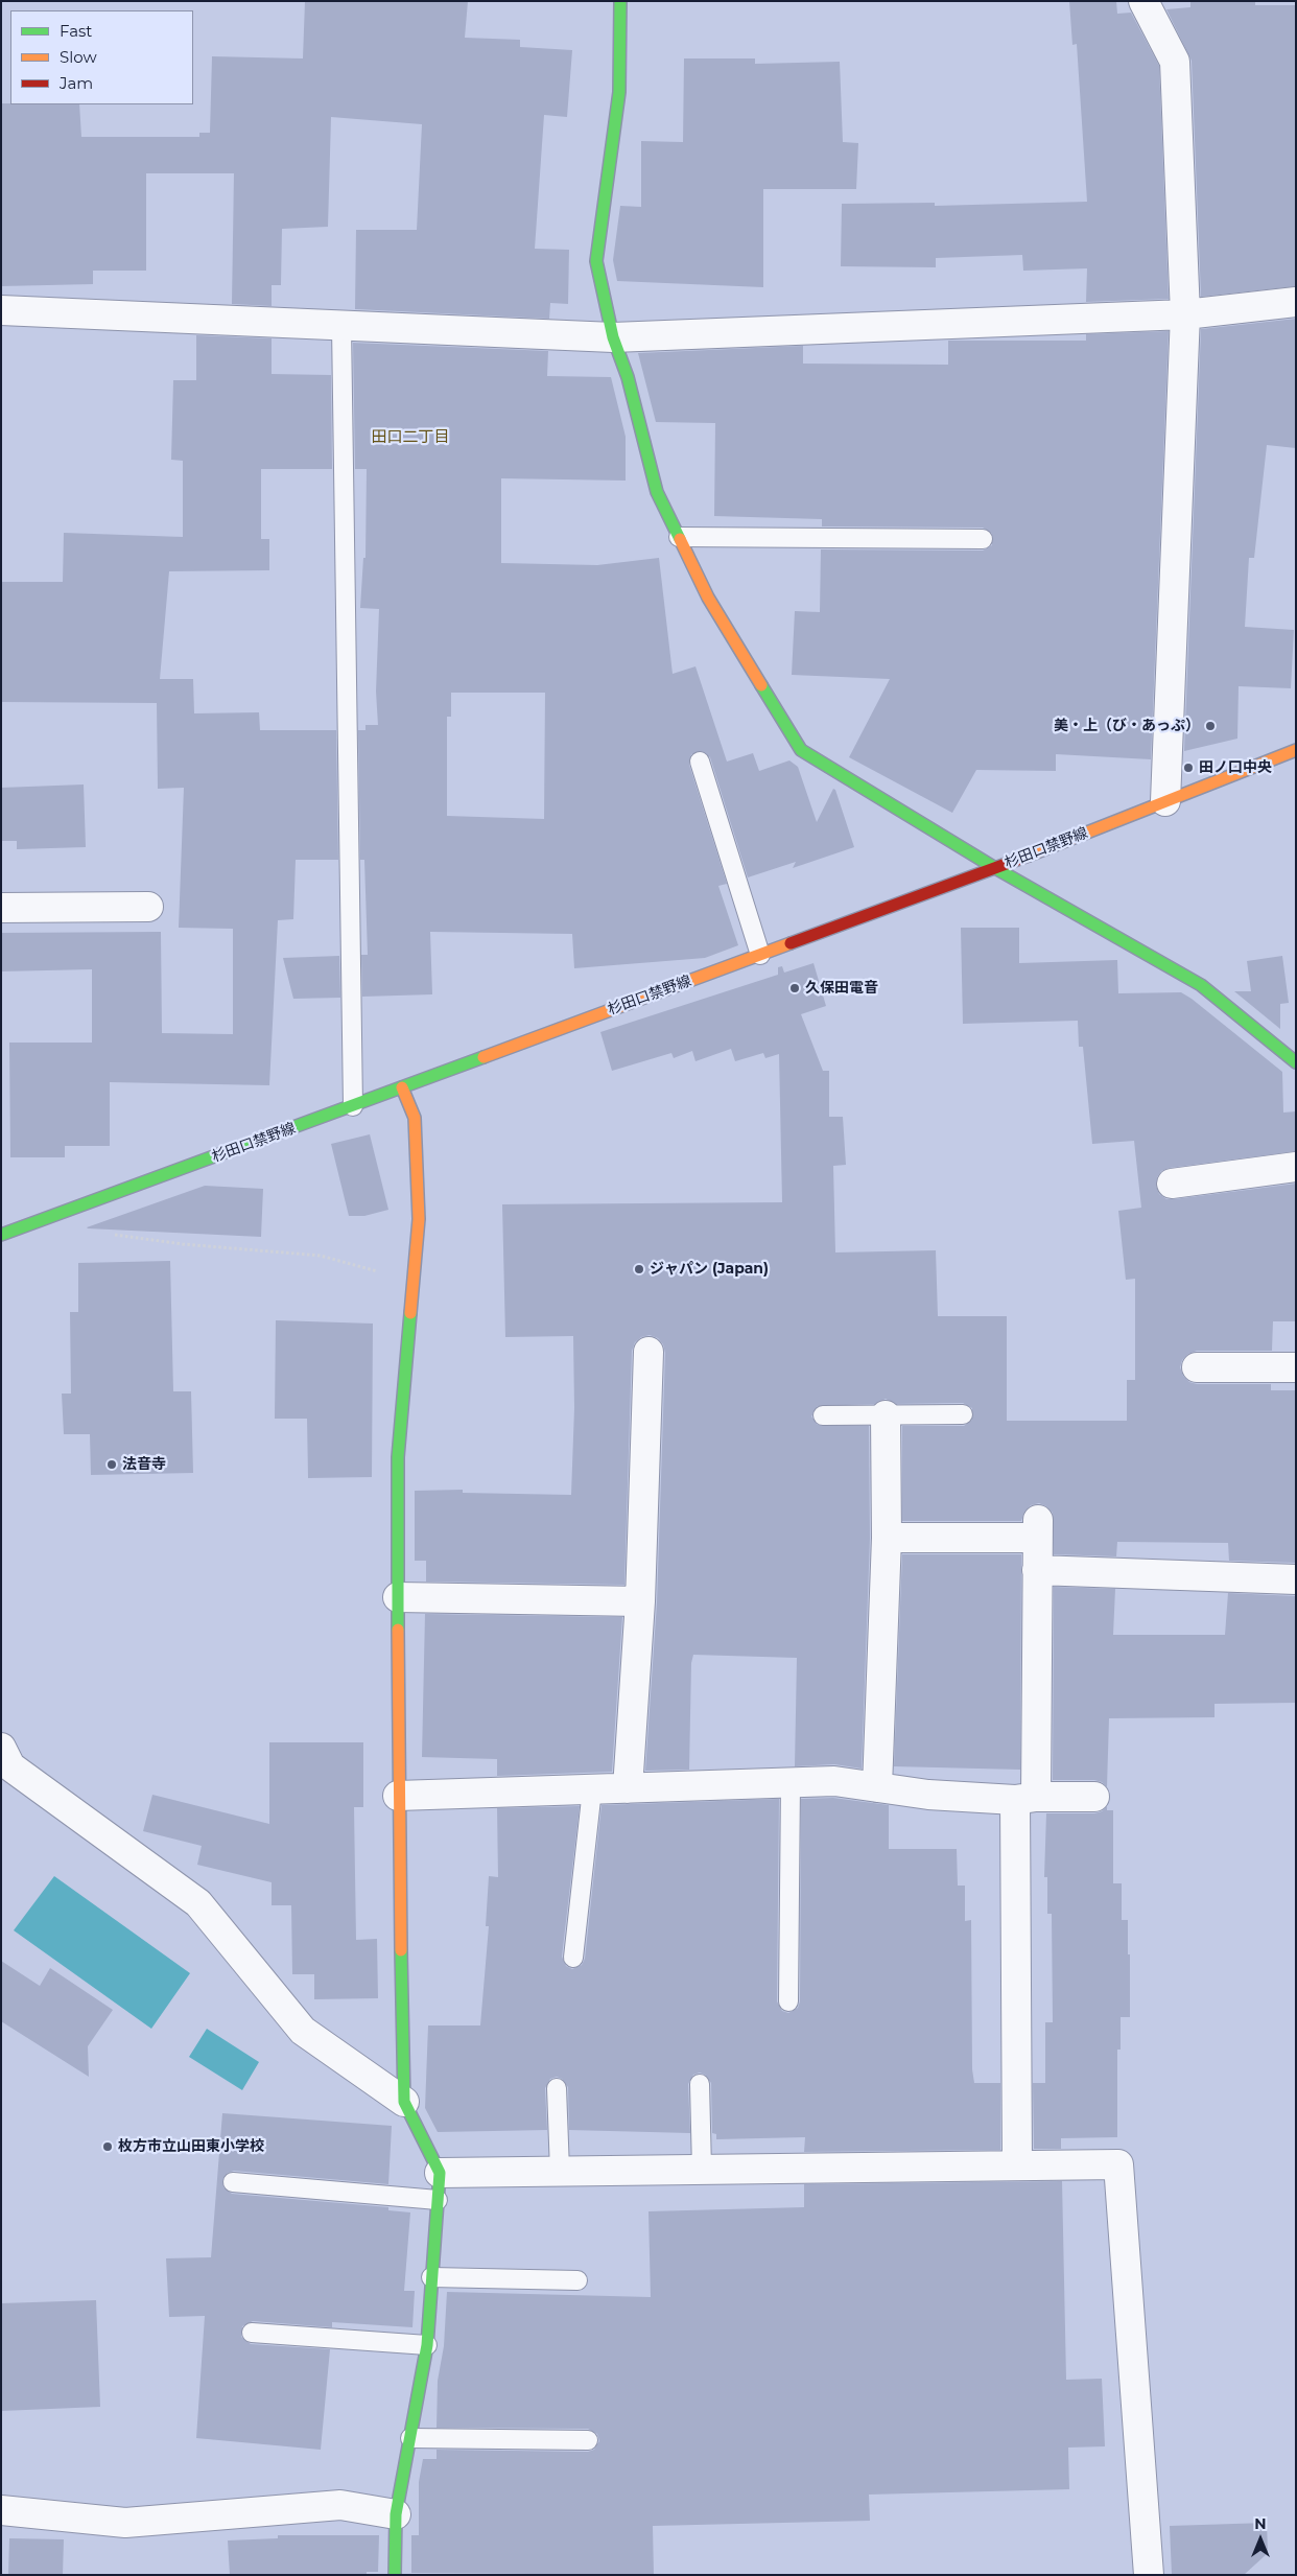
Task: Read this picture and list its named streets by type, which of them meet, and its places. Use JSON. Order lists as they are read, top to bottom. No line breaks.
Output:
{"streets":{"street":["杉田口禁野線"]},"districts":["田口二丁目"],"places":["美・上（び・あっぷ）","田ノ口中央","久保田電音","ジャパン (Japan)","法音寺","枚方市立山田東小学校"],"legend":["Fast","Slow","Jam"],"north":"top"}
